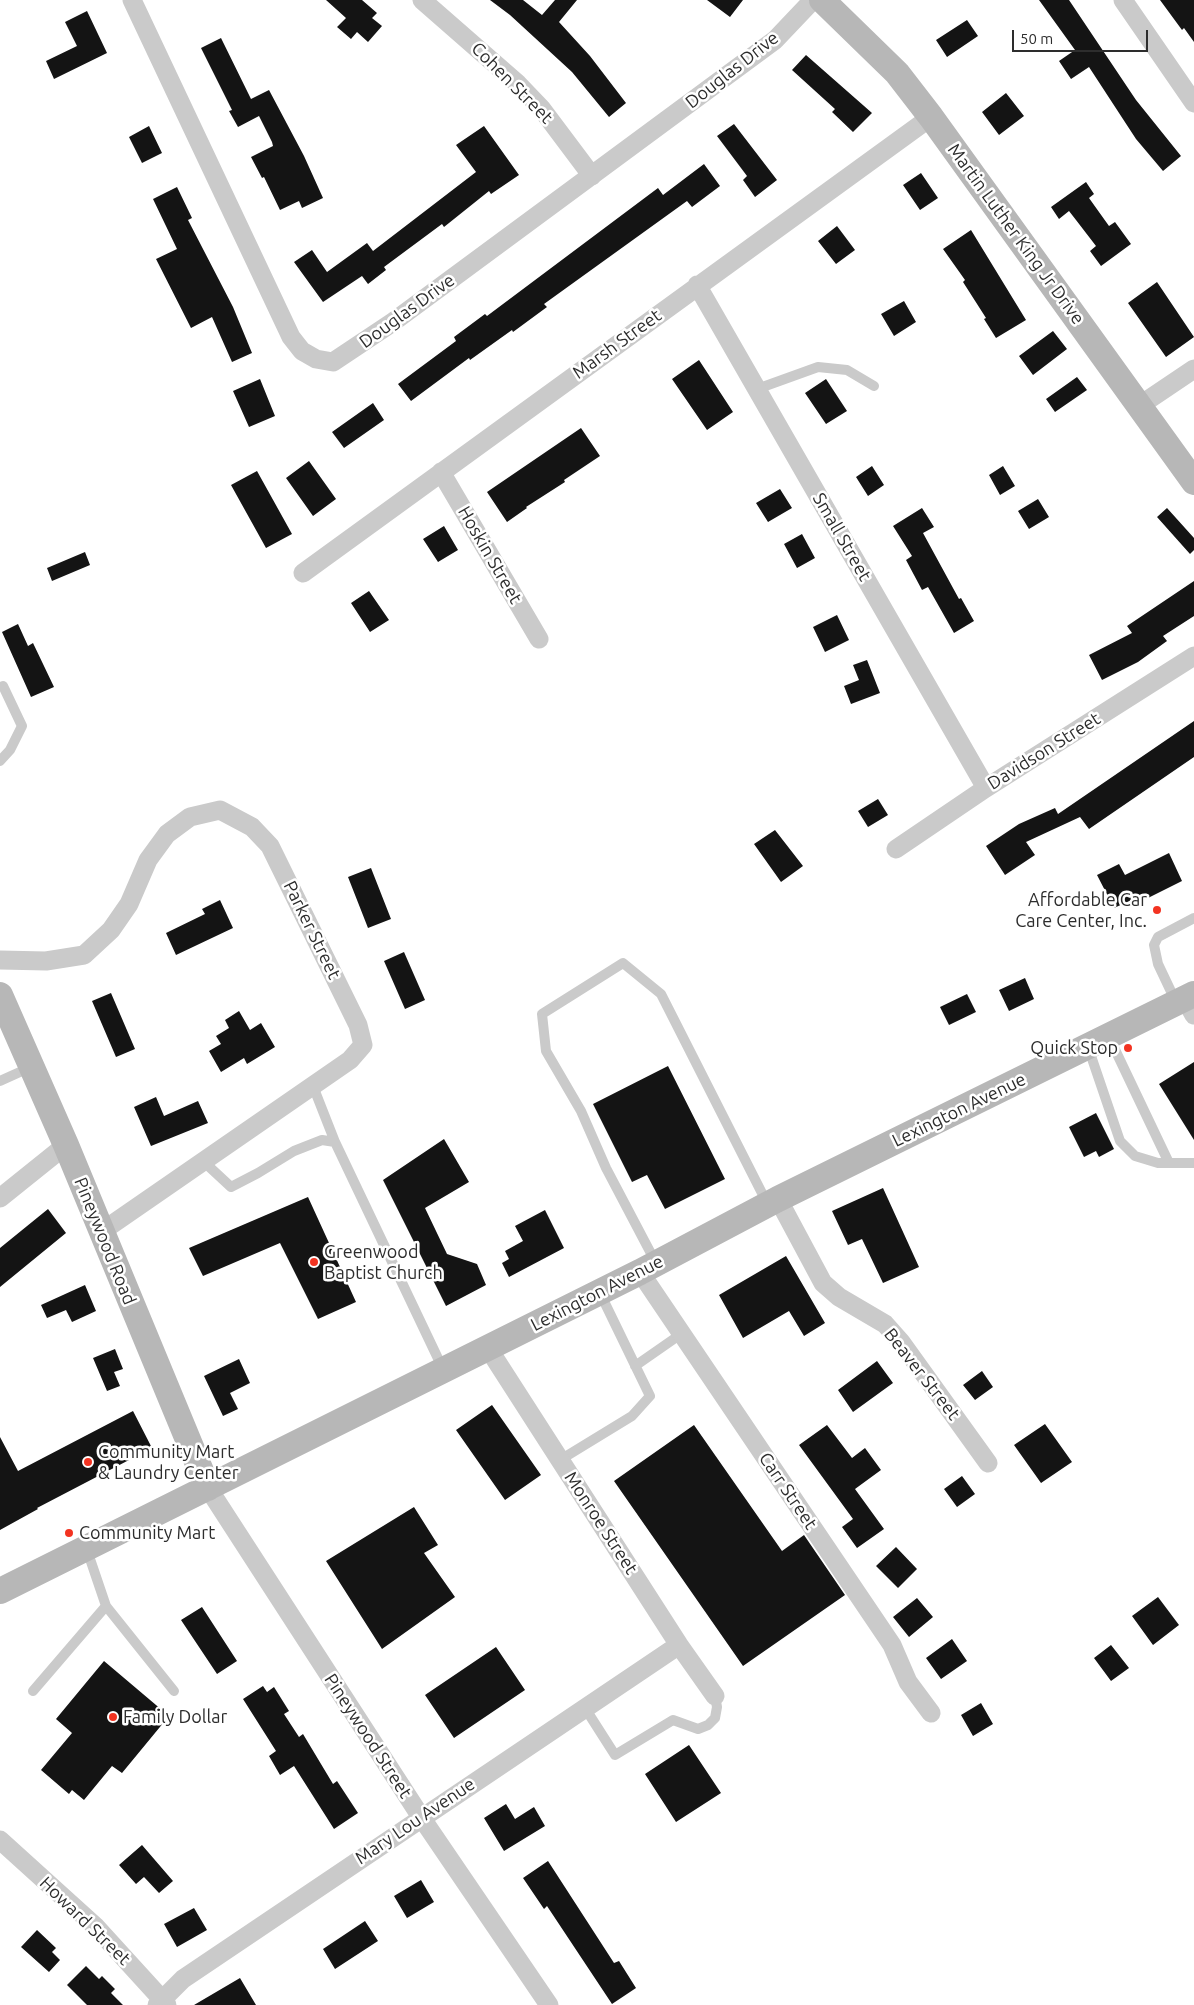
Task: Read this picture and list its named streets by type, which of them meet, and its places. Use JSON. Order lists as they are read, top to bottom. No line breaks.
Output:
{"streets":{"main road":["Martin Luther King Jr Drive","Lexington Avenue","Pineywood Road"],"street":["Douglas Drive","Cohen Street","Marsh Street","Small Street","Hoskin Street","Davidson Street","Parker Street","Beaver Street","Carr Street","Monroe Street","Pineywood Street","Mary Lou Avenue","Howard Street"]},"crossings":[["Douglas Drive","Cohen Street"],["Martin Luther King Jr Drive","Marsh Street"],["Marsh Street","Small Street"],["Marsh Street","Hoskin Street"],["Small Street","Davidson Street"],["Parker Street","Pineywood Road"],["Lexington Avenue","Pineywood Road"],["Lexington Avenue","Beaver Street"],["Lexington Avenue","Carr Street"],["Lexington Avenue","Monroe Street"],["Lexington Avenue","Pineywood Street"],["Pineywood Road","Pineywood Street"],["Monroe Street","Mary Lou Avenue"],["Pineywood Street","Mary Lou Avenue"],["Mary Lou Avenue","Howard Street"]],"places":["Affordable Car Care Center, Inc.","Quick Stop","Greenwood Baptist Church","Community Mart & Laundry Center","Community Mart","Family Dollar"],"scale_bar":"50 m"}
